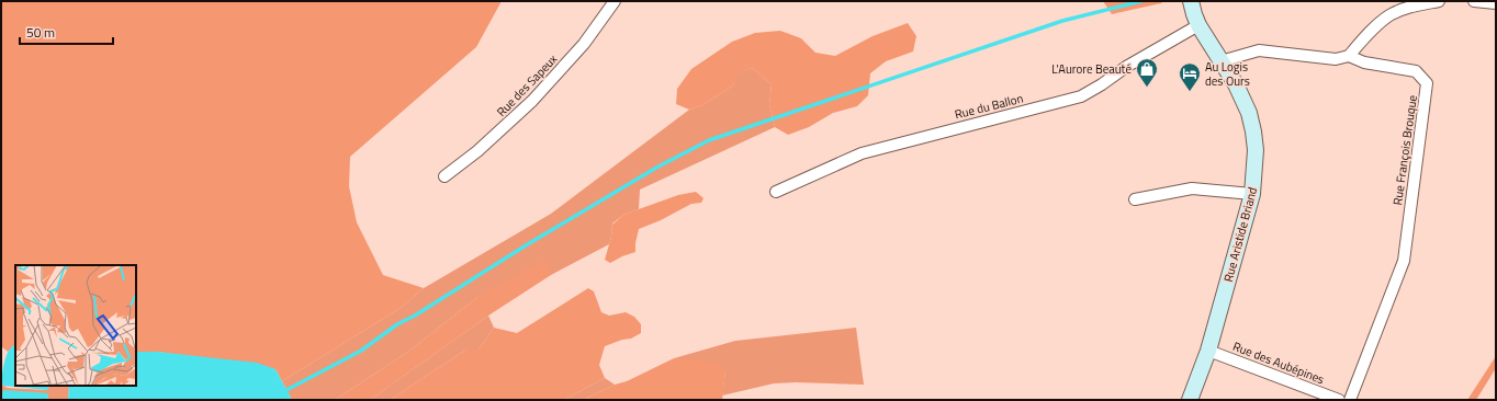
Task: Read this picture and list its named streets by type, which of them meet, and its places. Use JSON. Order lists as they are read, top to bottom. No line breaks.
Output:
{"streets":{"street":["Rue des Sapeux","Rue du Ballon","Rue François Brouque","Rue Aristide Briand","Rue des Aubépines"]},"crossings":[["Rue du Ballon","Rue Aristide Briand"],["Rue François Brouque","Rue Aristide Briand"],["Rue Aristide Briand","Rue des Aubépines"]],"places":{"shop":["L'Aurore Beauté"],"hotel":["Au Logis des Ours"]},"scale_bar":"50 m"}
